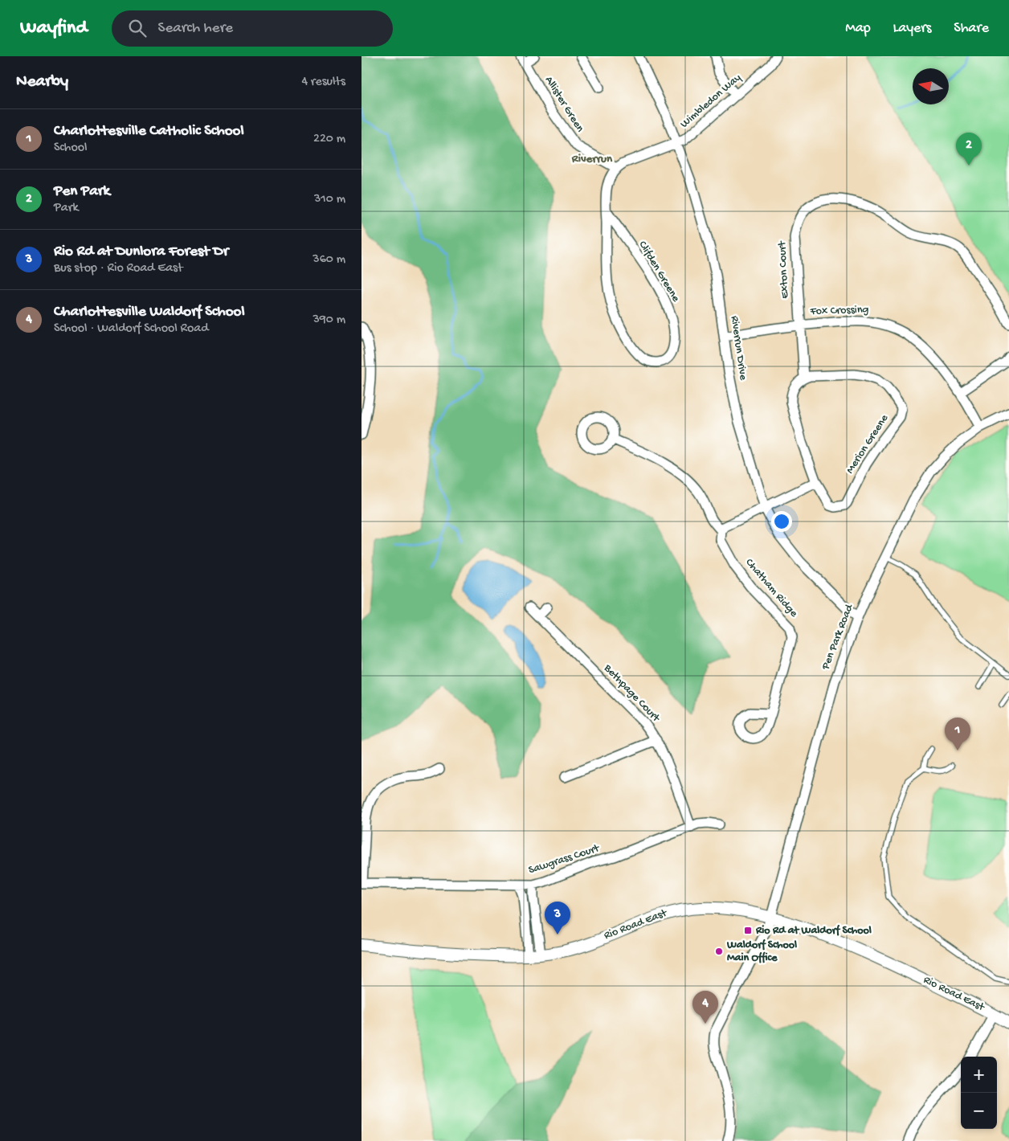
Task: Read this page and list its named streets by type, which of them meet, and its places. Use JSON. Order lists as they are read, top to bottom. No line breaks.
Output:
{"streets":{"street":["Wimbledon Way","Allister Green","Exton Court","Clifden Greene","Fox Crossing","Riverrun Drive","Merion Greene","Chatham Ridge","Pen Park Road","Bethpage Court","Sawgrass Court","Rio Road East"]},"crossings":[["Wimbledon Way","Riverrun Drive"],["Allister Green","Clifden Greene"],["Exton Court","Fox Crossing"],["Exton Court","Merion Greene"],["Fox Crossing","Riverrun Drive"],["Fox Crossing","Pen Park Road"],["Riverrun Drive","Pen Park Road"],["Pen Park Road","Rio Road East"],["Bethpage Court","Sawgrass Court"]],"districts":["Riverrun"],"places":{"transit":["Rio Rd at Waldorf School"],"other":["Waldorf School Main Office"]},"north":"left","page":{"header":"Wayfind","search":"Search here","nav":["Map","Layers","Share"],"heading":["Nearby","4 results"],"list":[{"mark":"1","name":"Charlottesville Catholic School","note":"School","value":"220 m"},{"mark":"2","name":"Pen Park","note":"Park","value":"310 m"},{"mark":"3","name":"Rio Rd at Dunlora Forest Dr","note":"Bus stop · Rio Road East","value":"360 m"},{"mark":"4","name":"Charlottesville Waldorf School","note":"School · Waldorf School Road","value":"390 m"}],"pins":["2","1","3","4"],"map_buttons":["+","−"]}}
